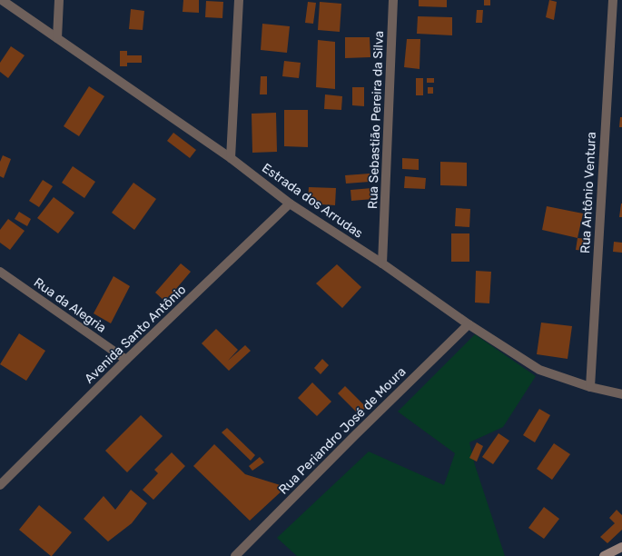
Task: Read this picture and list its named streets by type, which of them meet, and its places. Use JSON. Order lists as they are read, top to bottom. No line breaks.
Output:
{"streets":{"street":["Rua Sebastião Pereira da Silva","Rua Antônio Ventura","Estrada dos Arrudas","Rua da Alegria","Avenida Santo Antônio","Rua Periandro José de Moura"]},"crossings":[["Rua Sebastião Pereira da Silva","Estrada dos Arrudas"],["Rua Antônio Ventura","Estrada dos Arrudas"],["Estrada dos Arrudas","Avenida Santo Antônio"],["Estrada dos Arrudas","Rua Periandro José de Moura"],["Rua da Alegria","Avenida Santo Antônio"]]}
